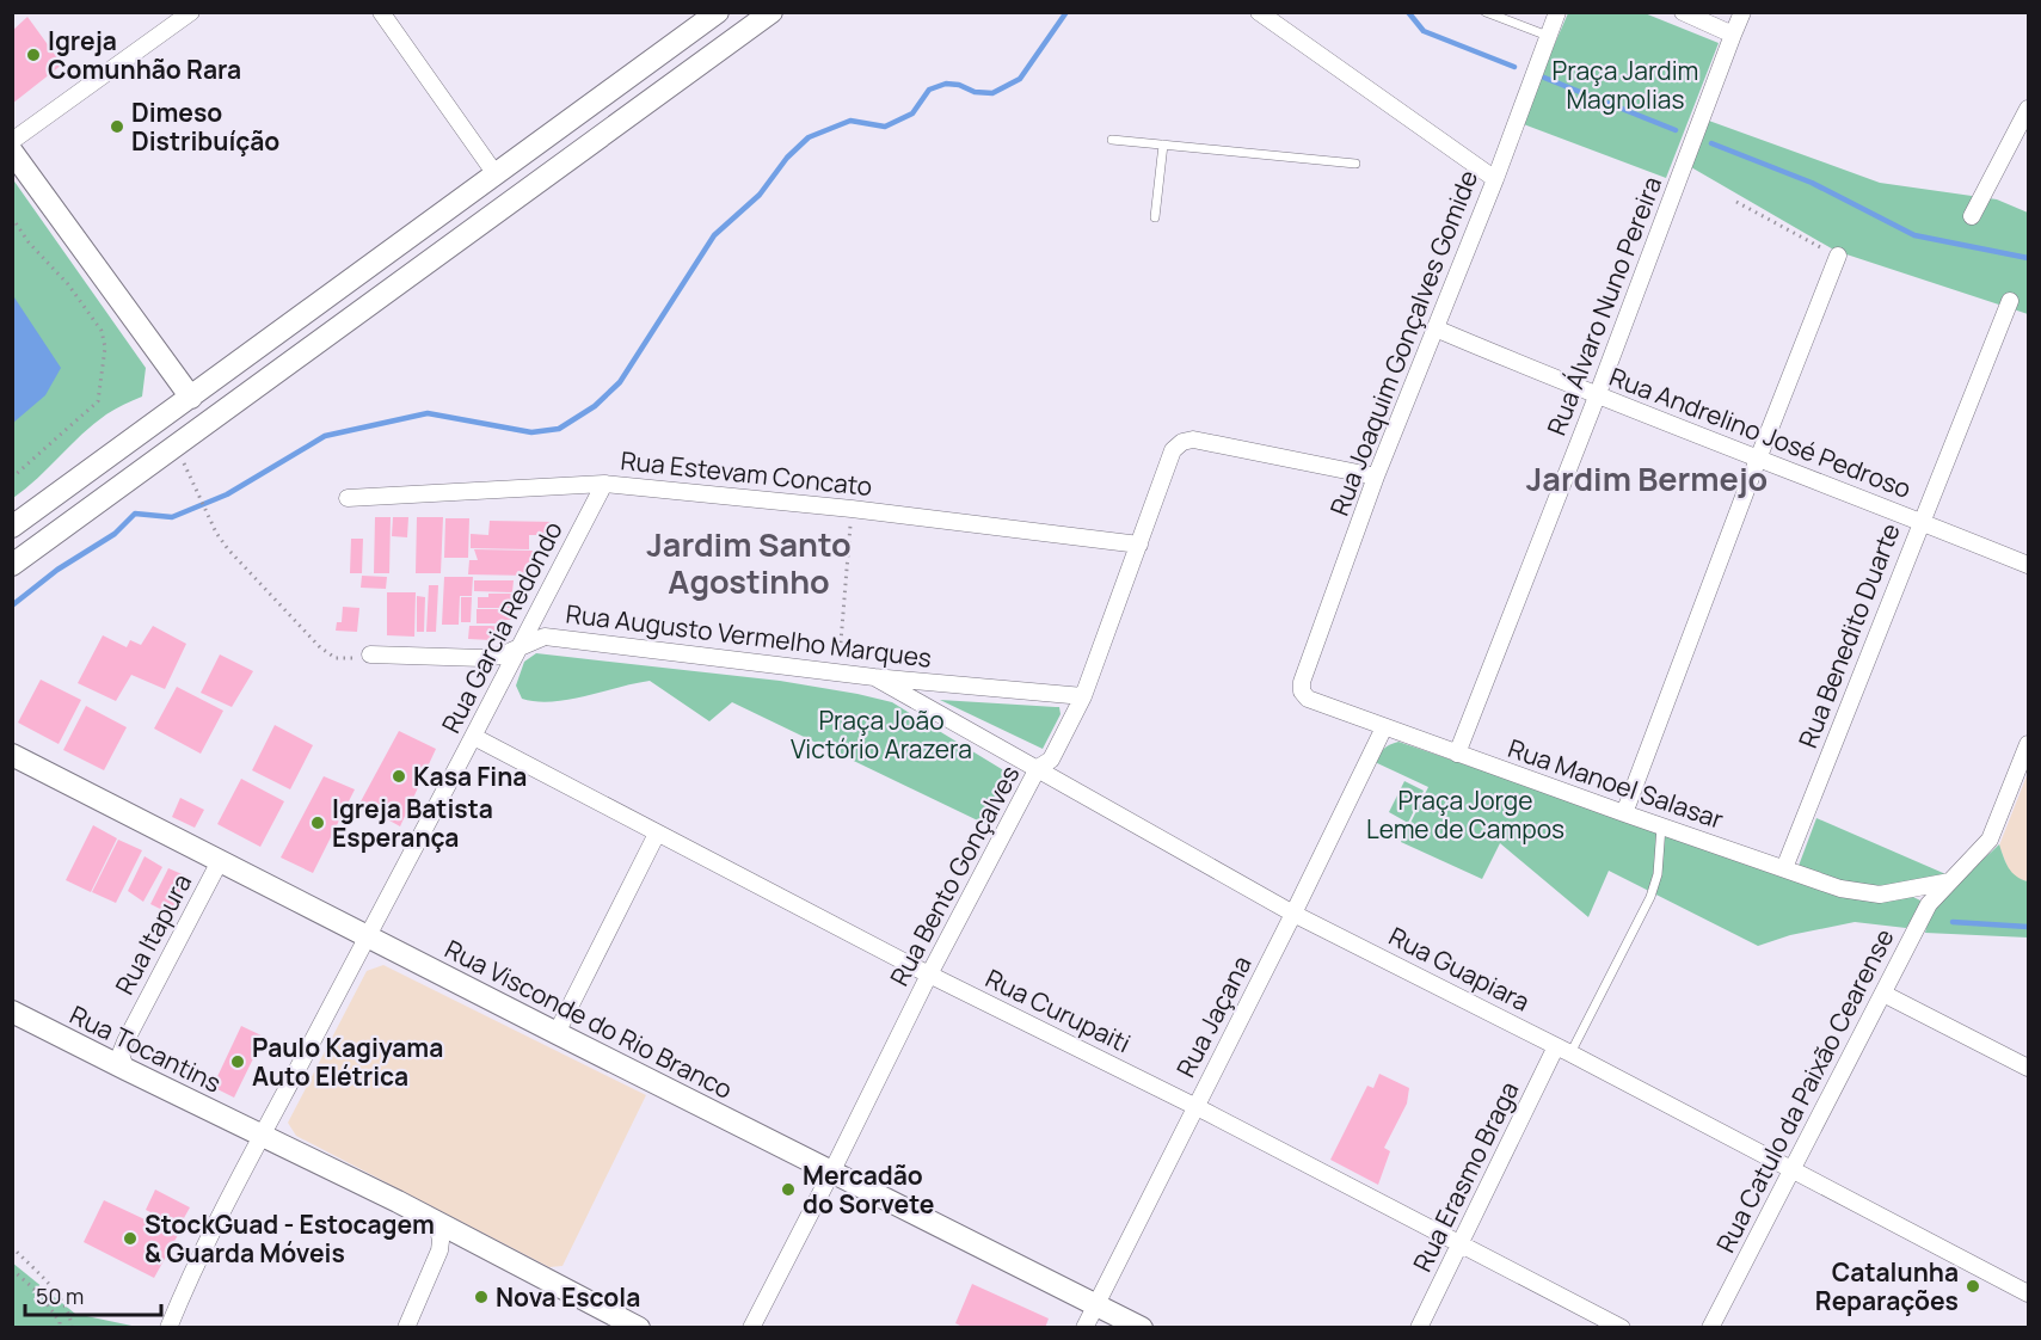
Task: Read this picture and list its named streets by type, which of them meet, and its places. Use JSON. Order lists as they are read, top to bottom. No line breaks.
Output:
{"streets":{"main road":["Rua Visconde do Rio Branco","Rua Tocantins"],"street":["Rua Álvaro Nuno Pereira","Rua Joaquim Gonçalves Gomide","Rua Andrelino José Pedroso","Rua Estevam Concato","Rua Garcia Redondo","Rua Augusto Vermelho Marques","Rua Benedito Duarte","Rua Manoel Salasar","Rua Bento Gonçalves","Rua Itapura","Rua Guapiara","Rua Curupaiti","Rua Jaçana","Rua Catulo da Paixão Cearense","Rua Erasmo Braga"]},"crossings":[["Rua Álvaro Nuno Pereira","Rua Andrelino José Pedroso"],["Rua Álvaro Nuno Pereira","Rua Manoel Salasar"],["Rua Joaquim Gonçalves Gomide","Rua Andrelino José Pedroso"],["Rua Joaquim Gonçalves Gomide","Rua Manoel Salasar"],["Rua Joaquim Gonçalves Gomide","Rua Bento Gonçalves"],["Rua Andrelino José Pedroso","Rua Benedito Duarte"],["Rua Estevam Concato","Rua Garcia Redondo"],["Rua Estevam Concato","Rua Bento Gonçalves"],["Rua Garcia Redondo","Rua Augusto Vermelho Marques"],["Rua Garcia Redondo","Rua Curupaiti"],["Rua Garcia Redondo","Rua Visconde do Rio Branco"],["Rua Garcia Redondo","Rua Tocantins"],["Rua Augusto Vermelho Marques","Rua Bento Gonçalves"],["Rua Augusto Vermelho Marques","Rua Guapiara"],["Rua Benedito Duarte","Rua Manoel Salasar"],["Rua Manoel Salasar","Rua Jaçana"],["Rua Manoel Salasar","Rua Catulo da Paixão Cearense"],["Rua Bento Gonçalves","Rua Guapiara"],["Rua Bento Gonçalves","Rua Curupaiti"],["Rua Bento Gonçalves","Rua Visconde do Rio Branco"],["Rua Itapura","Rua Visconde do Rio Branco"],["Rua Itapura","Rua Tocantins"],["Rua Guapiara","Rua Jaçana"],["Rua Guapiara","Rua Catulo da Paixão Cearense"],["Rua Guapiara","Rua Erasmo Braga"],["Rua Curupaiti","Rua Jaçana"],["Rua Curupaiti","Rua Erasmo Braga"],["Rua Jaçana","Rua Visconde do Rio Branco"]],"districts":["Jardim Bermejo","Jardim Santo Agostinho"],"parks":["Praça Jardim Magnolias","Praça João Victório Arazera","Praça Jorge Leme de Campos"],"places":["Igreja Comunhão Rara","Dimeso Distribuíção","Kasa Fina","Igreja Batista Esperança","Paulo Kagiyama Auto Elétrica","Mercadão do Sorvete","StockGuad - Estocagem & Guarda Móveis","Catalunha Reparações","Nova Escola"],"scale_bar":"50 m"}
